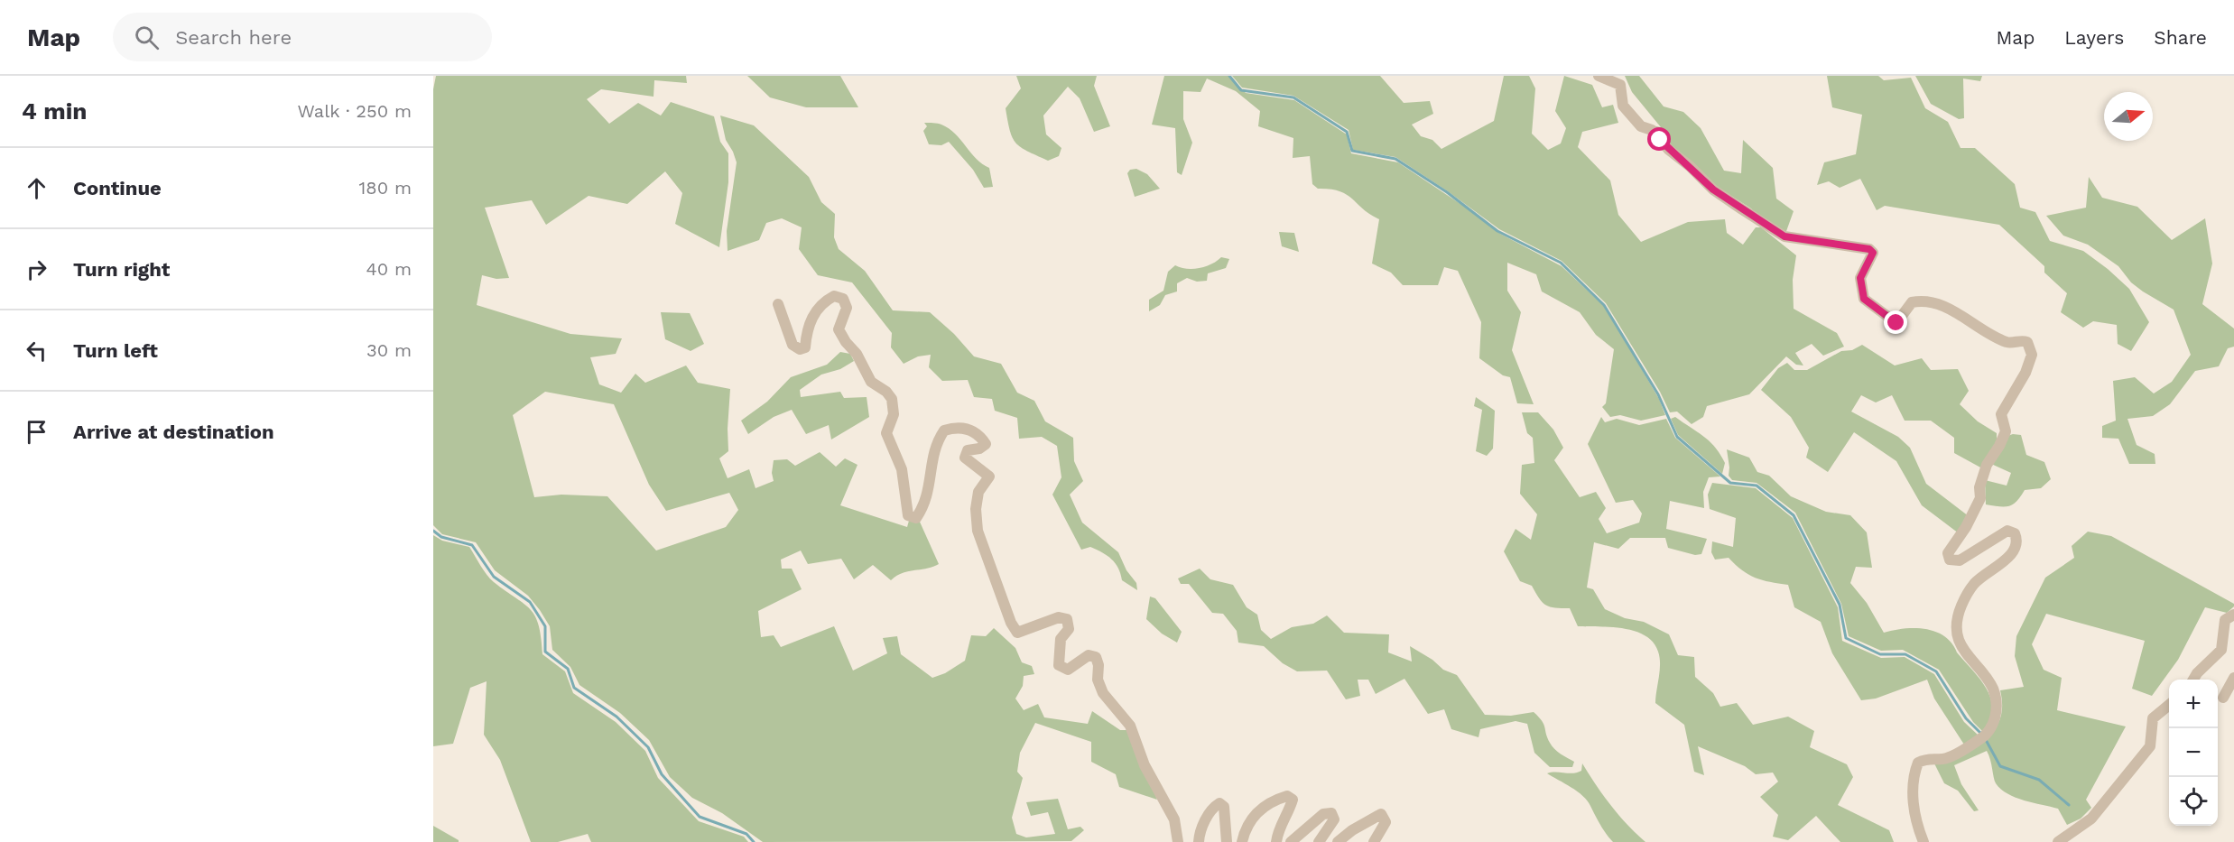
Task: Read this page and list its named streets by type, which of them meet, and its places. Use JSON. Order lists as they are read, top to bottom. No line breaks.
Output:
{"north":"right","page":{"header":"Map","search":"Search here","nav":["Map","Layers","Share"],"heading":["4 min","Walk · 250 m"],"list":[["Continue","180 m"],["Turn right","40 m"],["Turn left","30 m"],"Arrive at destination"],"map_buttons":["+","−"]}}
